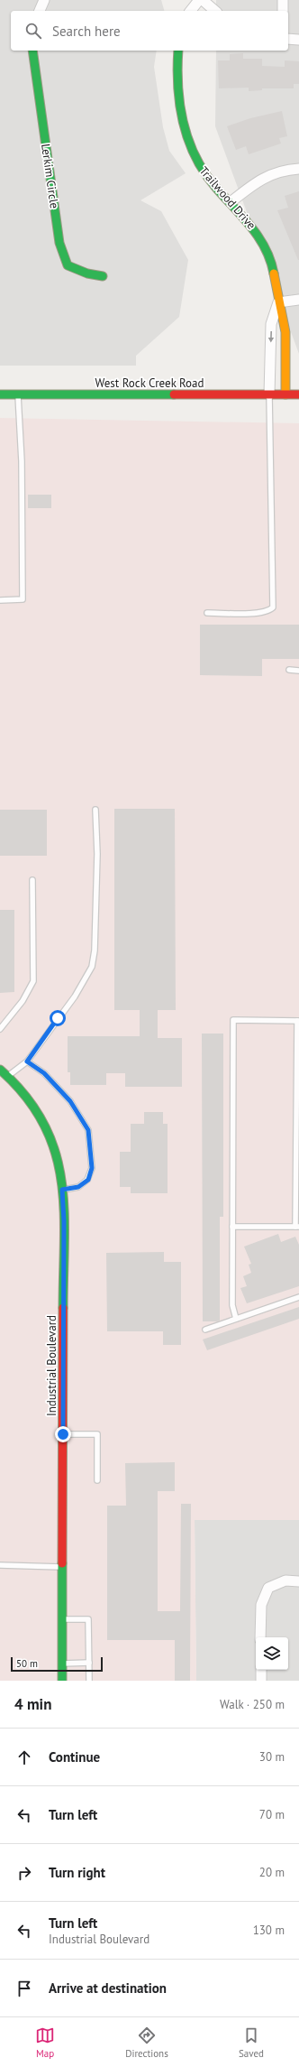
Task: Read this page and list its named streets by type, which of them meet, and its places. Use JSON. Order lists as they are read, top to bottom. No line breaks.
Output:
{"streets":{"street":["Lerkim Circle","Trailwood Drive","West Rock Creek Road","Industrial Boulevard"]},"crossings":[["Trailwood Drive","West Rock Creek Road"]],"scale_bar":"50 m","page":{"search":"Search here","scale":"50 m","heading":["4 min","Walk · 250 m"],"list":[["Continue","30 m"],["Turn left","70 m"],["Turn right","20 m"],["Turn left","Industrial Boulevard","130 m"],"Arrive at destination"],"nav":["Map","Directions","Saved"]}}
